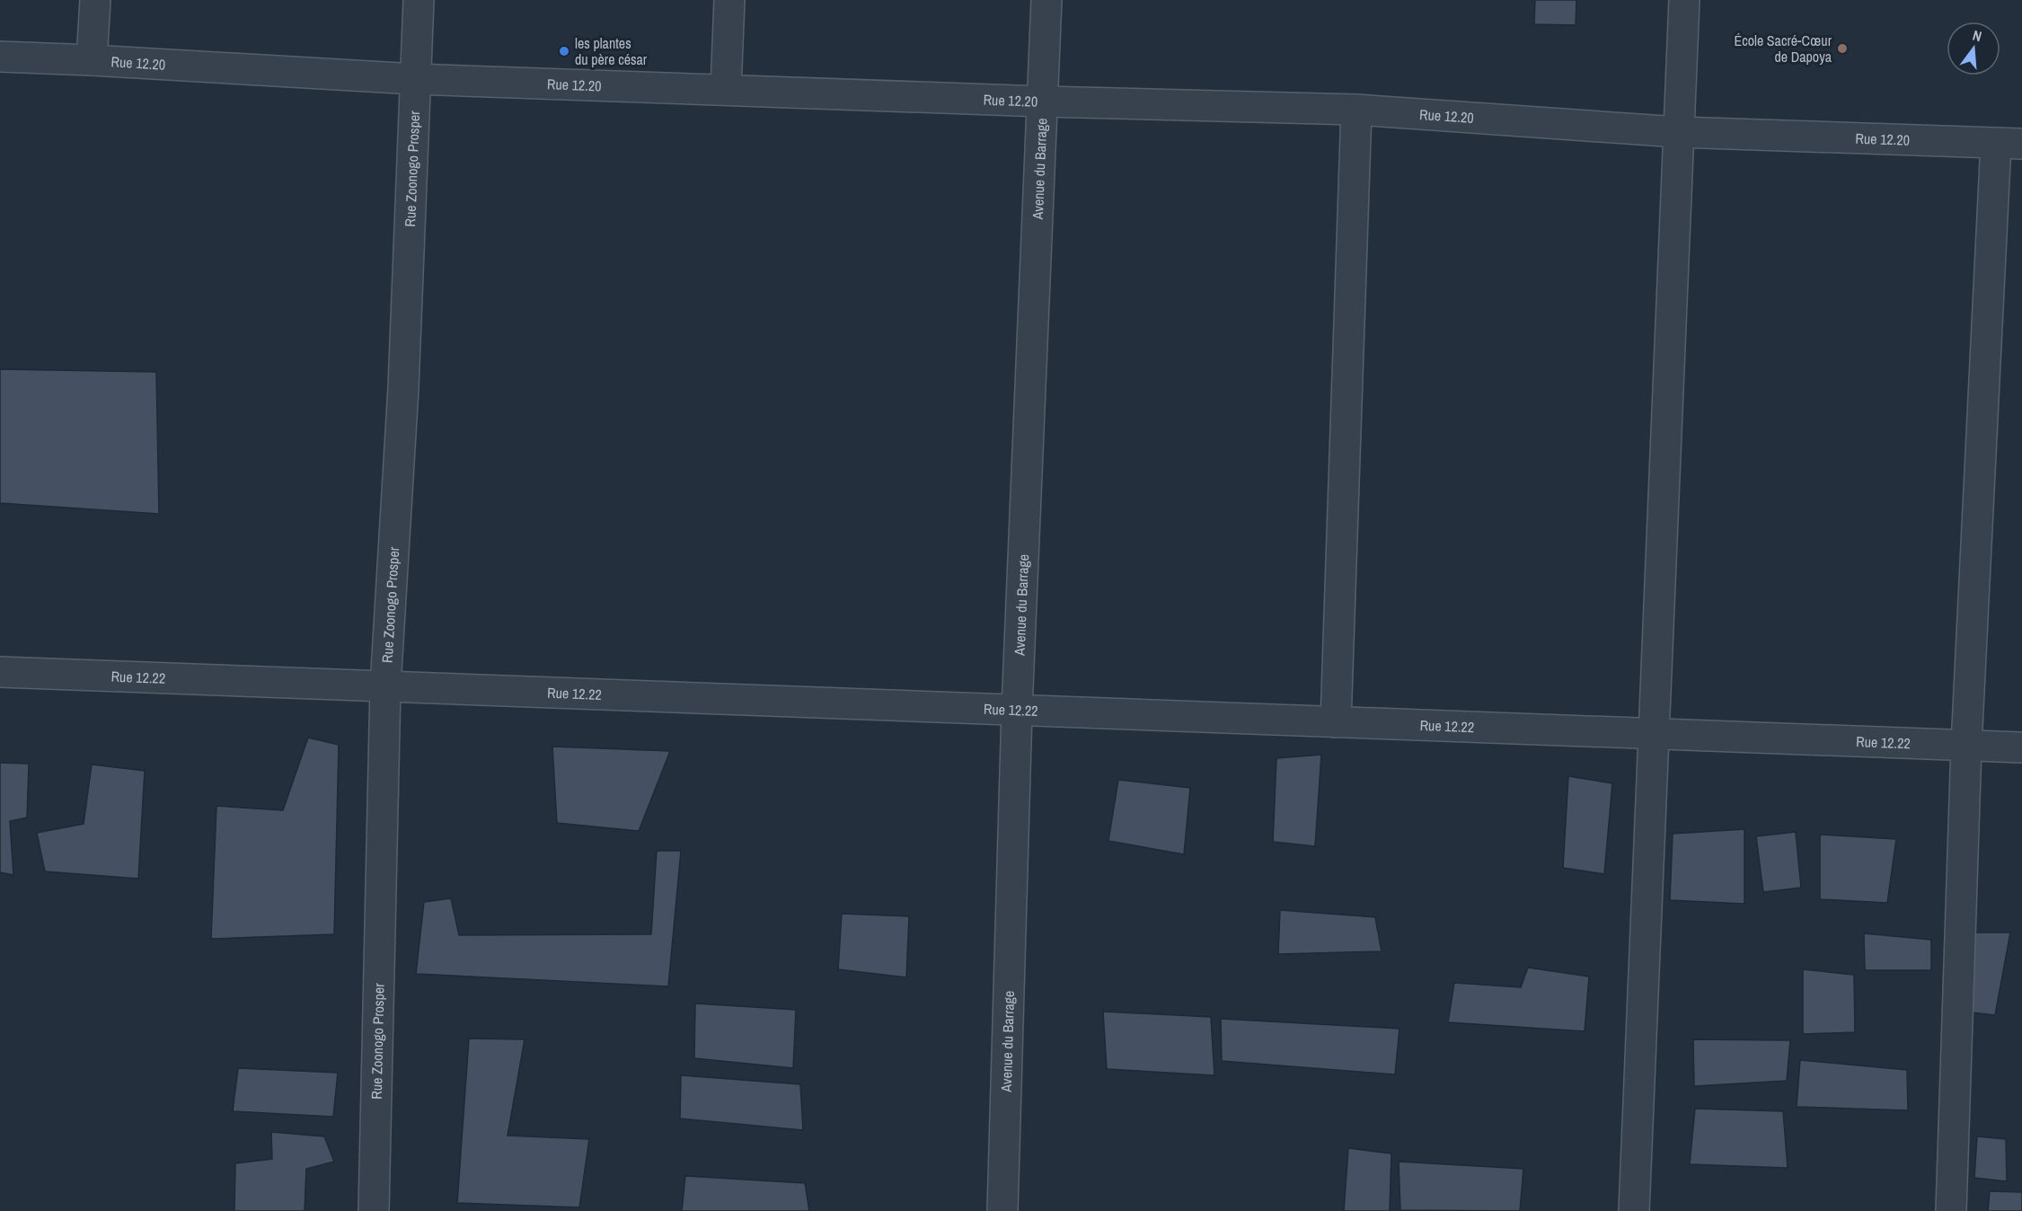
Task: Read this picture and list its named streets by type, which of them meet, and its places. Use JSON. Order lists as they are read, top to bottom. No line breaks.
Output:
{"streets":{"street":["Rue 12.20","Rue Zoonogo Prosper","Avenue du Barrage","Rue 12.22"]},"crossings":[["Rue 12.20","Rue Zoonogo Prosper"],["Rue 12.20","Avenue du Barrage"],["Rue Zoonogo Prosper","Rue 12.22"],["Avenue du Barrage","Rue 12.22"]],"places":["École Sacré-Cœur de Dapoya","les plantes du père césar"],"north":"top"}
